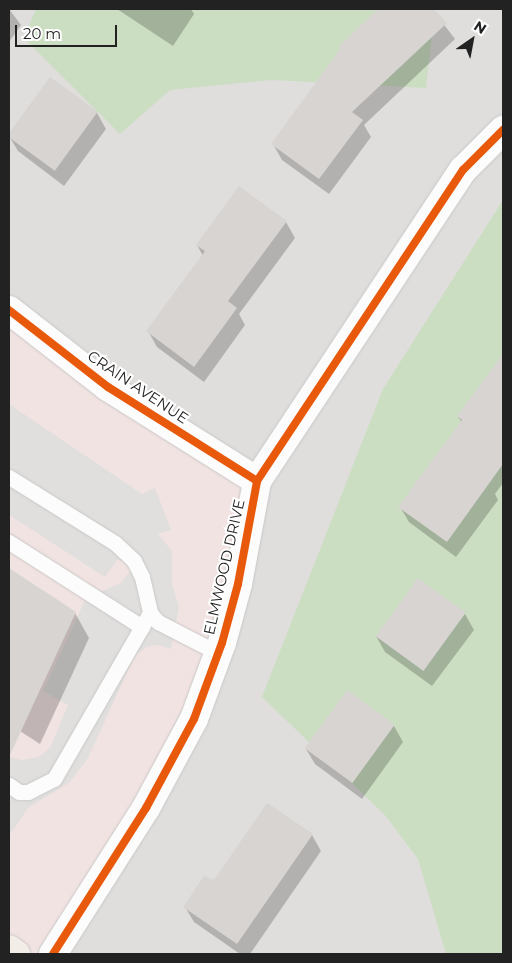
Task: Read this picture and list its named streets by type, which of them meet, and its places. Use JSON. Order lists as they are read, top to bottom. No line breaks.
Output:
{"streets":{"street":["CRAIN AVENUE","ELMWOOD DRIVE"]},"crossings":[["CRAIN AVENUE","ELMWOOD DRIVE"]],"scale_bar":"20 m","north":"top right"}
